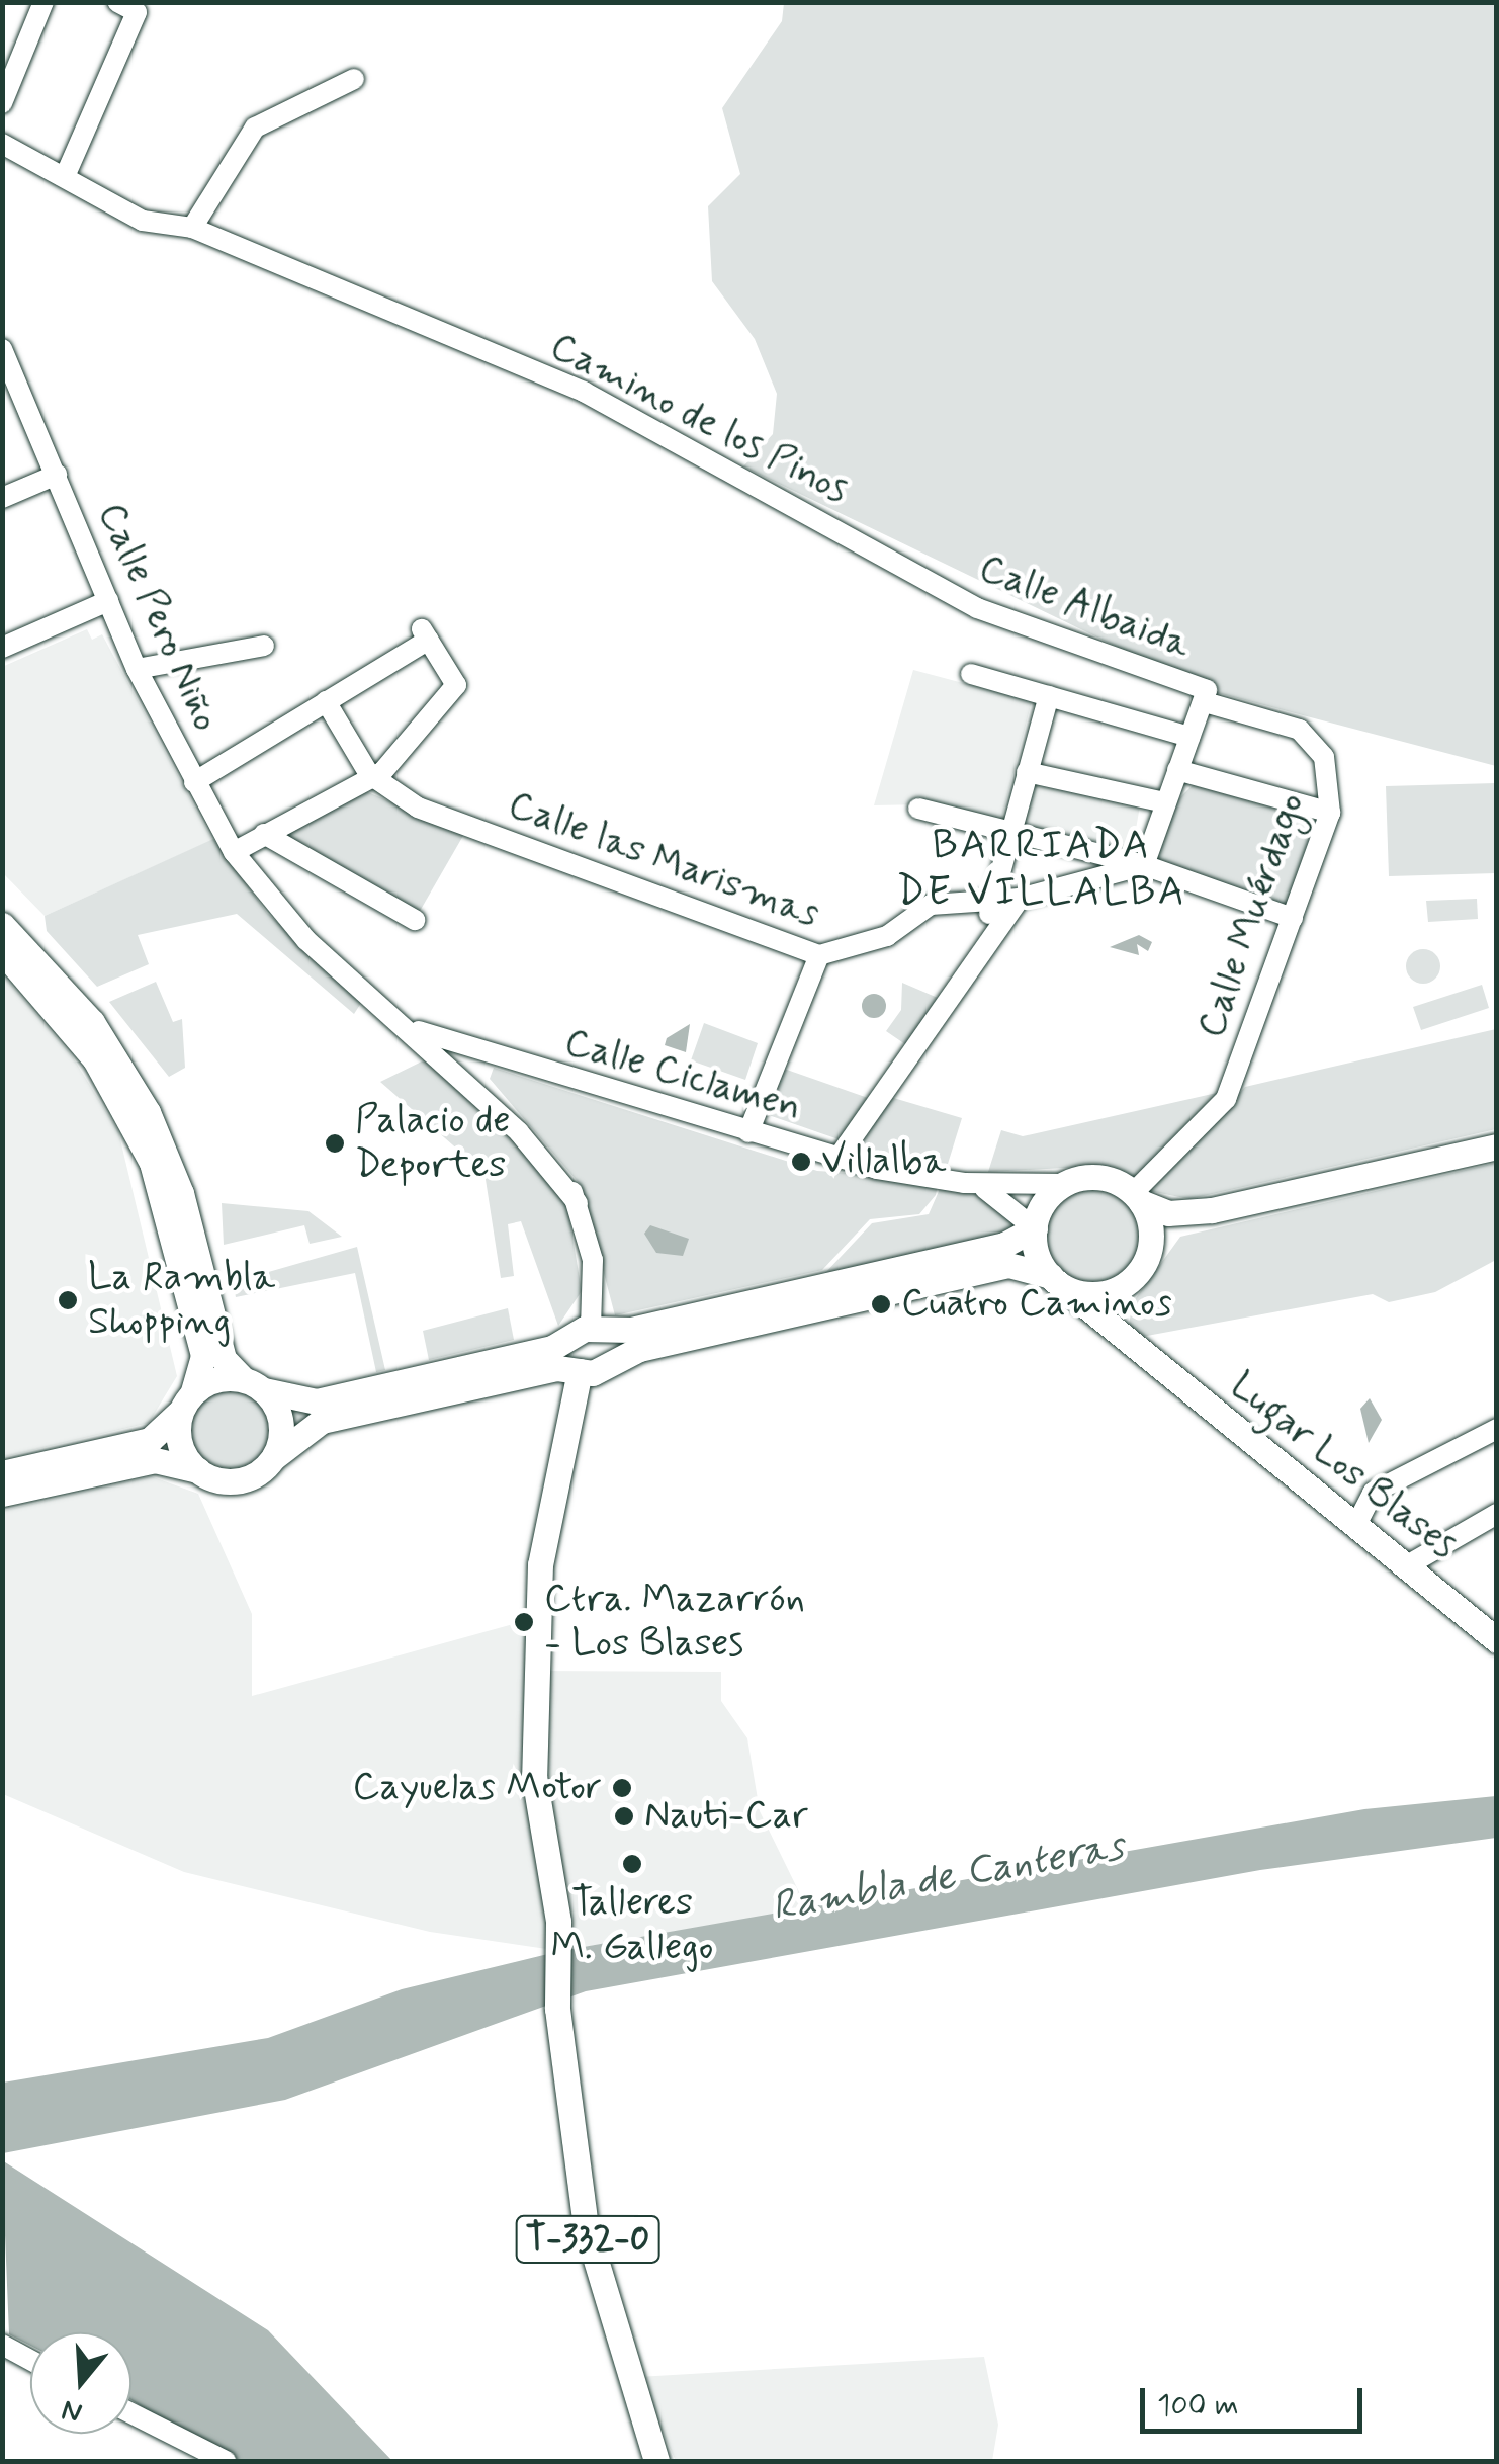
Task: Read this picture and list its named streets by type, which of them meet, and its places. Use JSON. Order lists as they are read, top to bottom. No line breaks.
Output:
{"streets":{"main road":["Lugar Los Blases","T-332-0"],"street":["Camino de los Pinos","Calle Albaida","Calle Pero Niño","Calle las Marismas","Calle Muérdago","Calle Ciclamen"]},"crossings":[["Camino de los Pinos","Calle Albaida"],["Calle Albaida","Calle Muérdago"],["Calle Pero Niño","Calle Ciclamen"],["Calle Muérdago","Calle Ciclamen"],["Calle Muérdago","Lugar Los Blases"],["Calle Ciclamen","Lugar Los Blases"]],"districts":["BARRIADA DE VILLALBA"],"water":["Rambla de Canteras"],"places":["Palacio de Deportes","Villalba","La Rambla Shopping","Cuatro Caminos","Ctra. Mazarrón - Los Blases","Cayuelas Motor","Nauti-Car","Talleres M. Gallego"],"scale_bar":"100 m","north":"bottom"}
